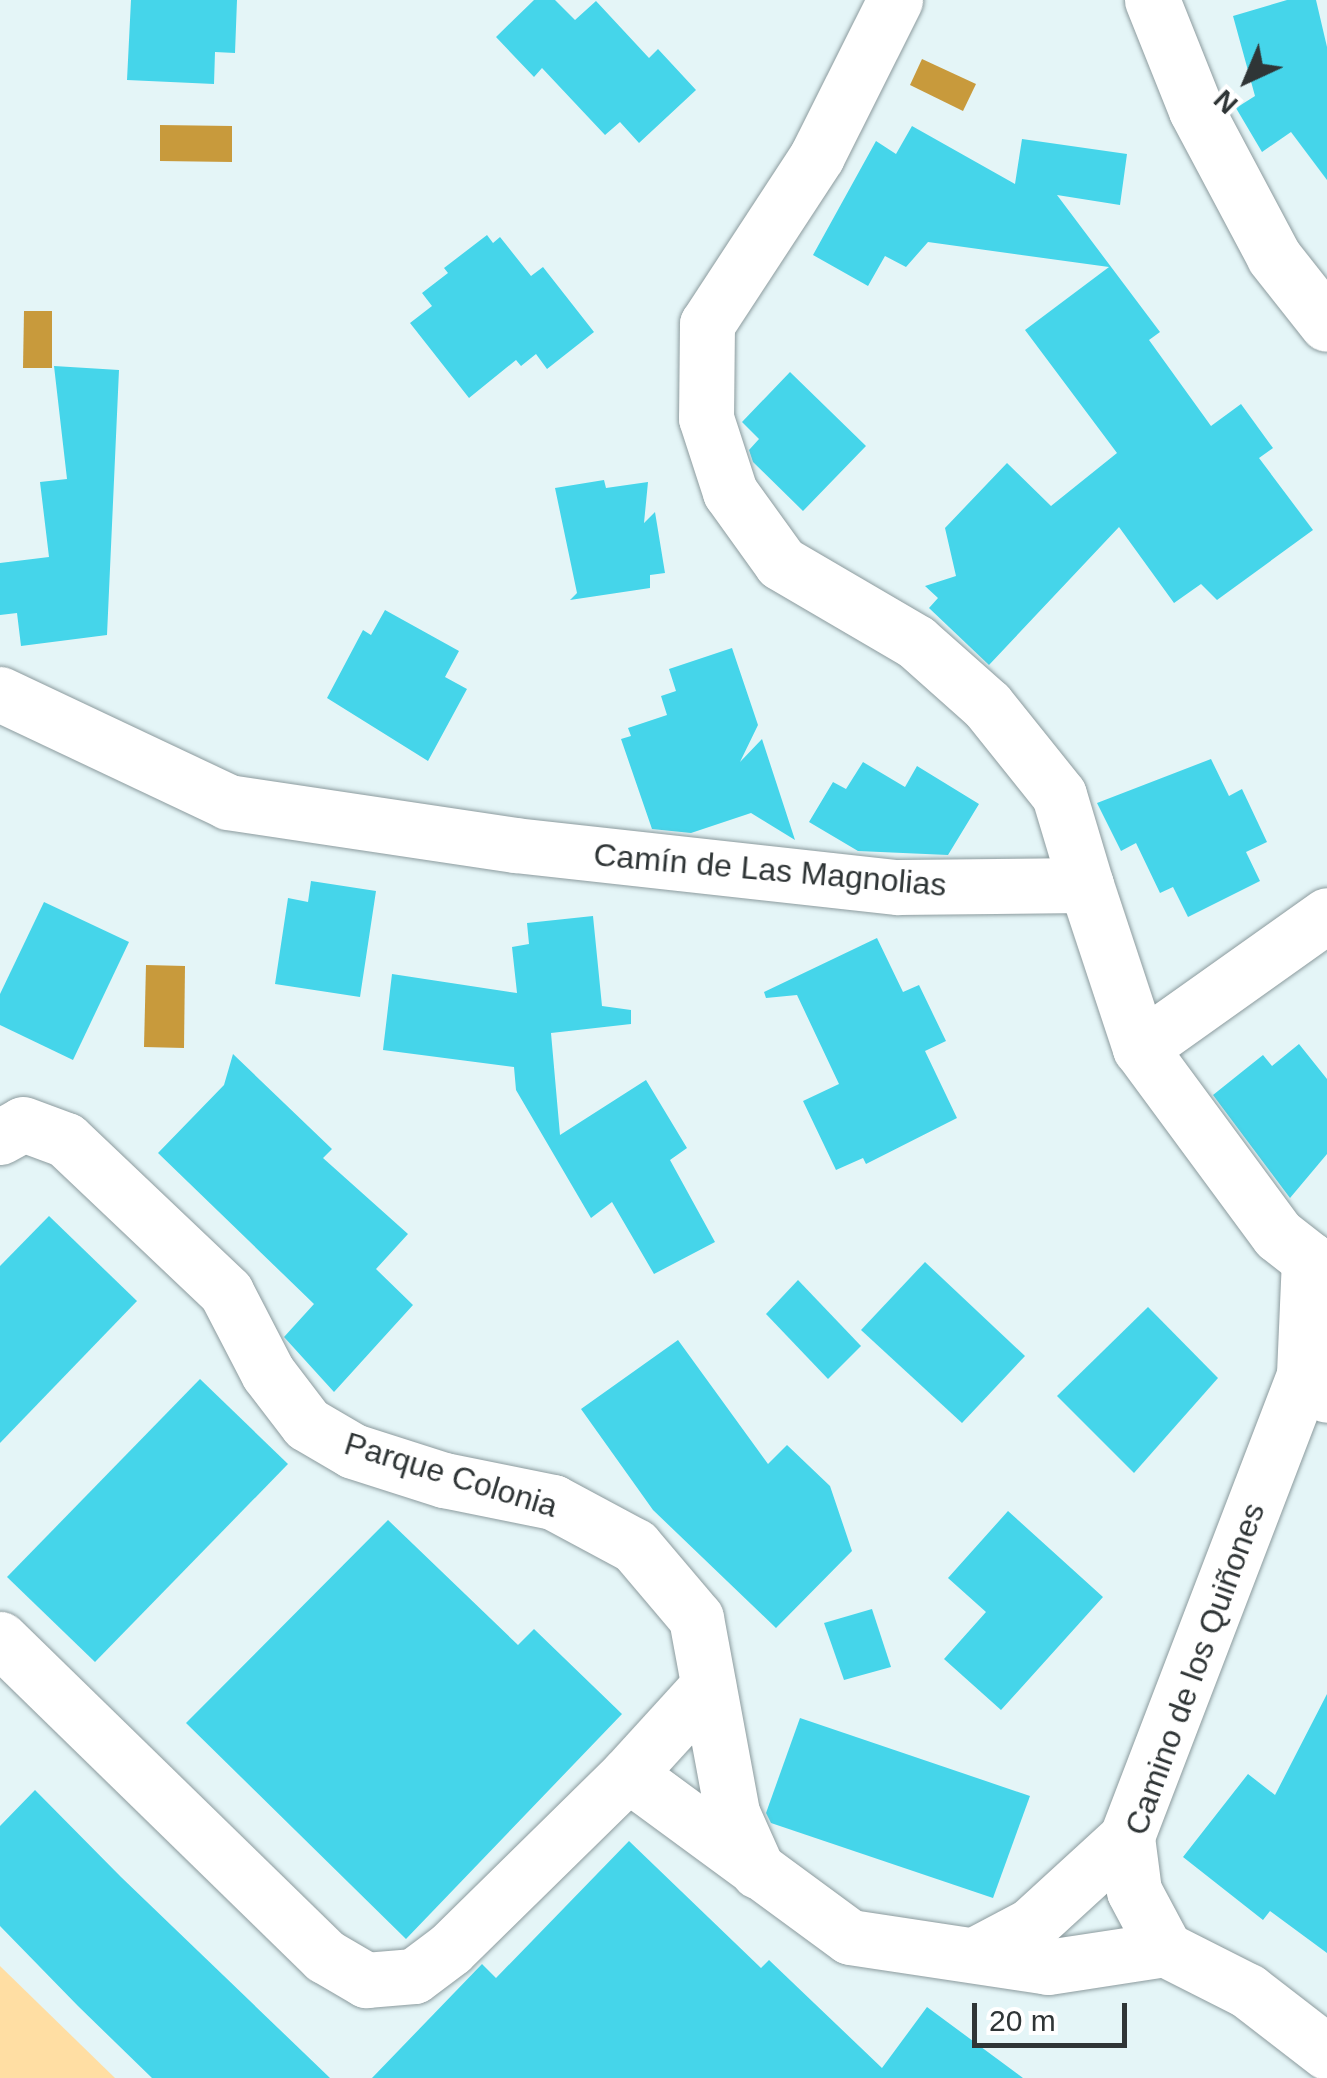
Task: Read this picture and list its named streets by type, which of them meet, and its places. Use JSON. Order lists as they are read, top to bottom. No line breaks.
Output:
{"streets":{"street":["Camín de Las Magnolias","Parque Colonia","Camino de los Quiñones"]},"scale_bar":"20 m","north":"bottom left"}
